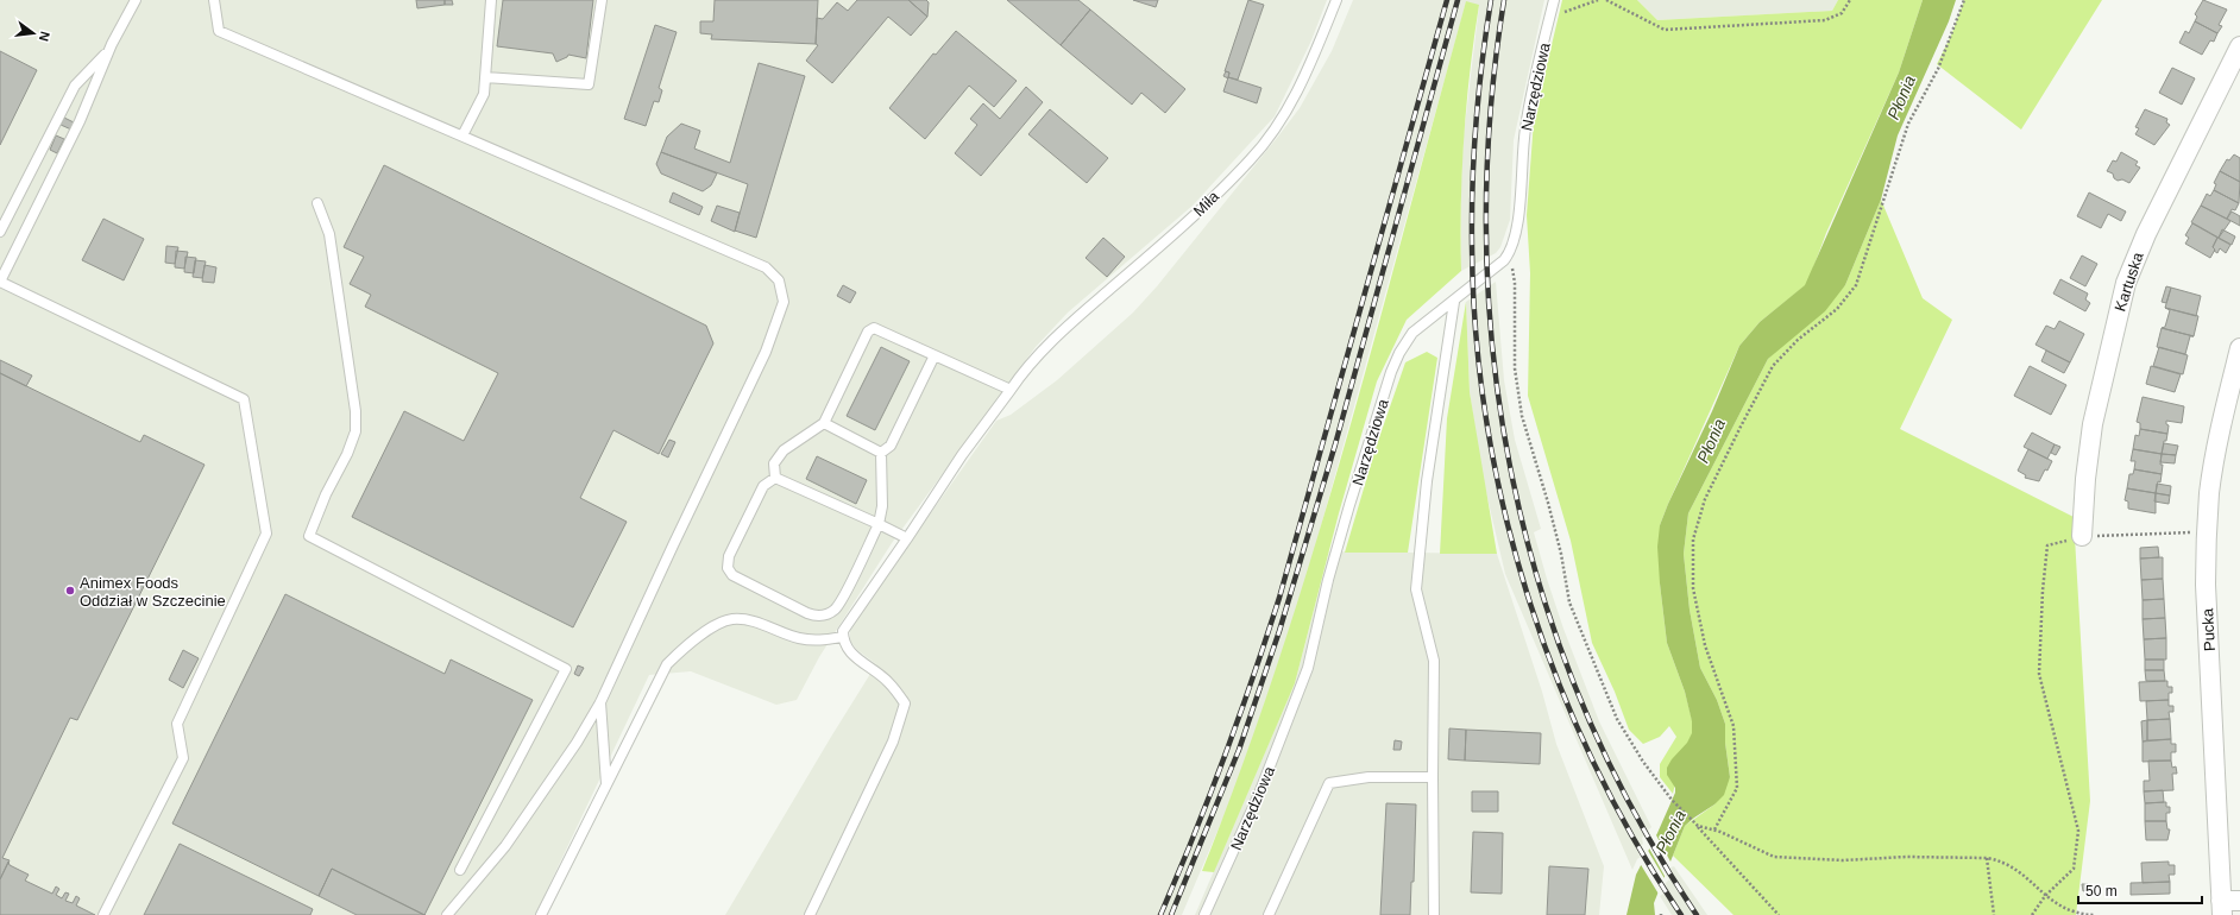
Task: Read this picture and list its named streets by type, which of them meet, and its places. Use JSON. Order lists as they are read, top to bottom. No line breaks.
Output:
{"streets":{"street":["Kartuska","Pucka"],"lane":["Narzędziowa","Miła"]},"water":["Płonia"],"places":["Animex Foods Oddział w Szczecinie"],"scale_bar":"50 m","north":"right"}
